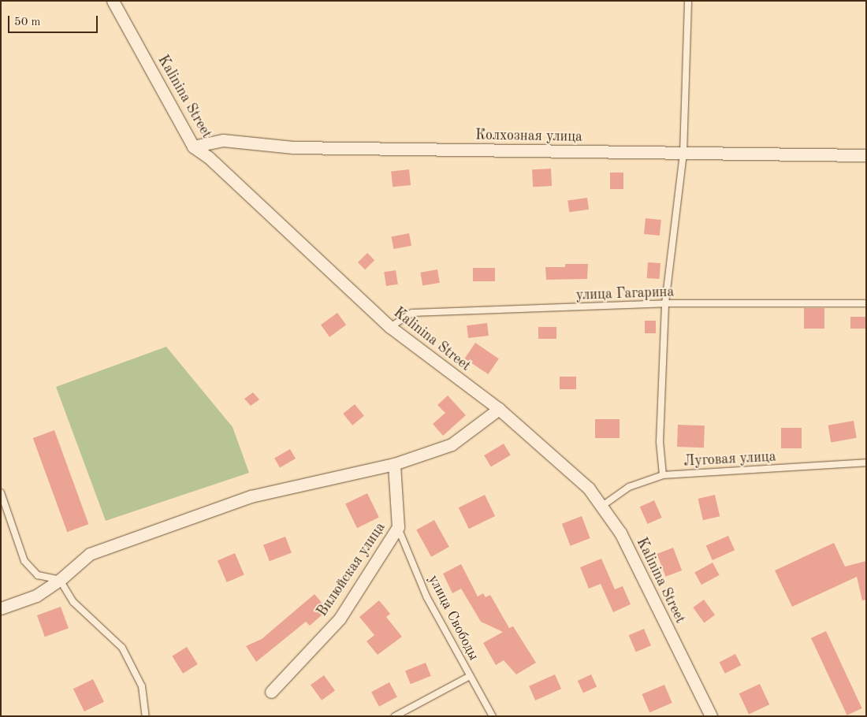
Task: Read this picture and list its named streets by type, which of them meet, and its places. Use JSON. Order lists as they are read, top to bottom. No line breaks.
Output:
{"streets":{"street":["Kalinina Street","Колхозная улица","Вилюйская улица"],"lane":["улица Гагарина","Луговая улица","улица Свободы"]},"crossings":[["Kalinina Street","Колхозная улица"],["Kalinina Street","улица Гагарина"],["Kalinina Street","Луговая улица"],["Вилюйская улица","улица Свободы"]],"scale_bar":"50 m"}
